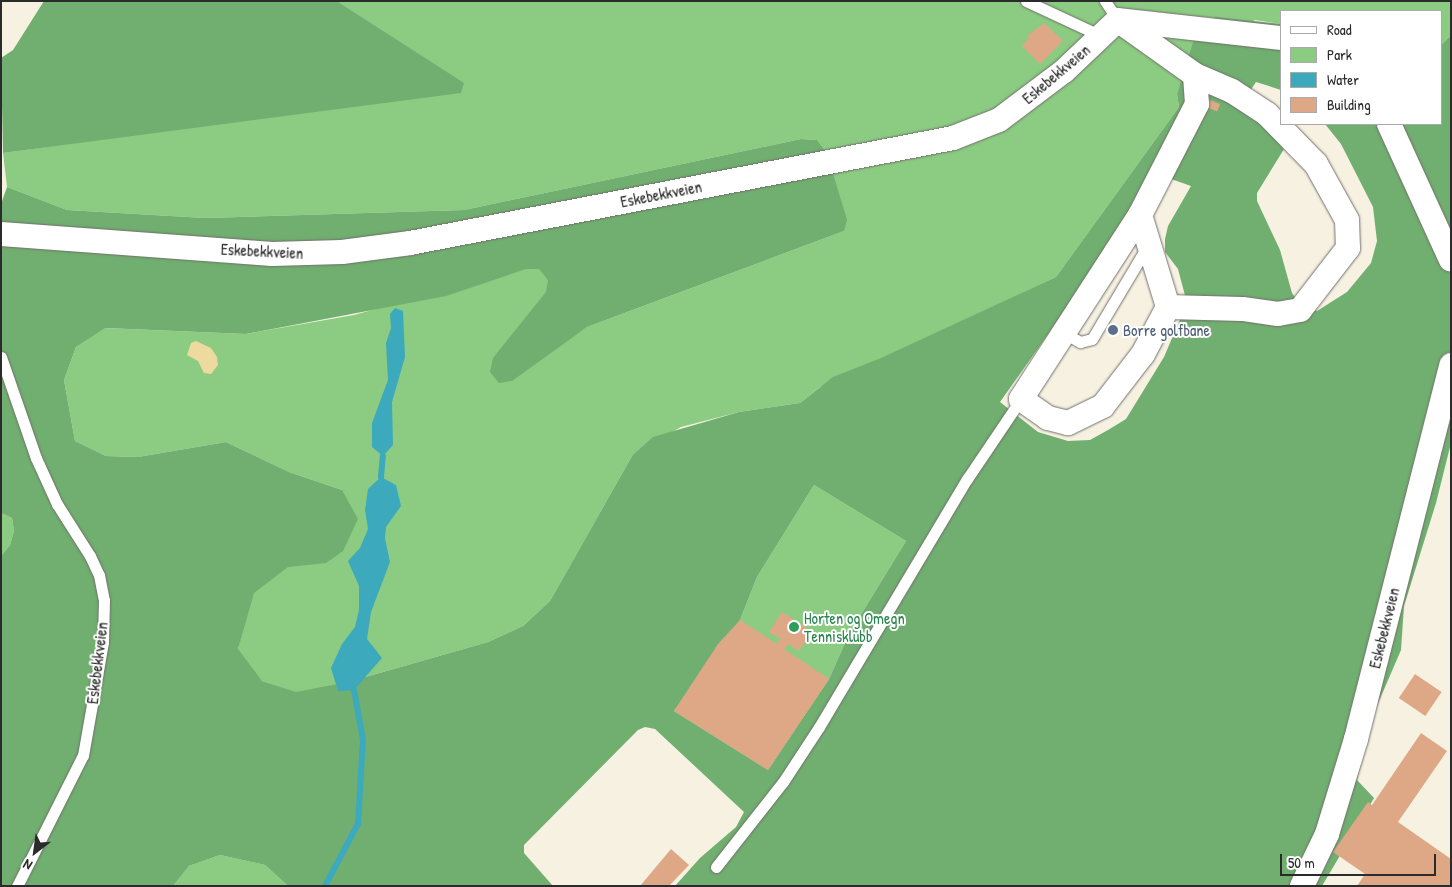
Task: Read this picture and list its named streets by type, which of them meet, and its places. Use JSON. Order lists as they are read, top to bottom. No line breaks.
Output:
{"streets":{"street":["Eskebekkveien"]},"places":["Borre golfbane","Horten og Omegn Tennisklubb"],"legend":["Road","Park","Water","Building"],"scale_bar":"50 m","north":"bottom left"}
